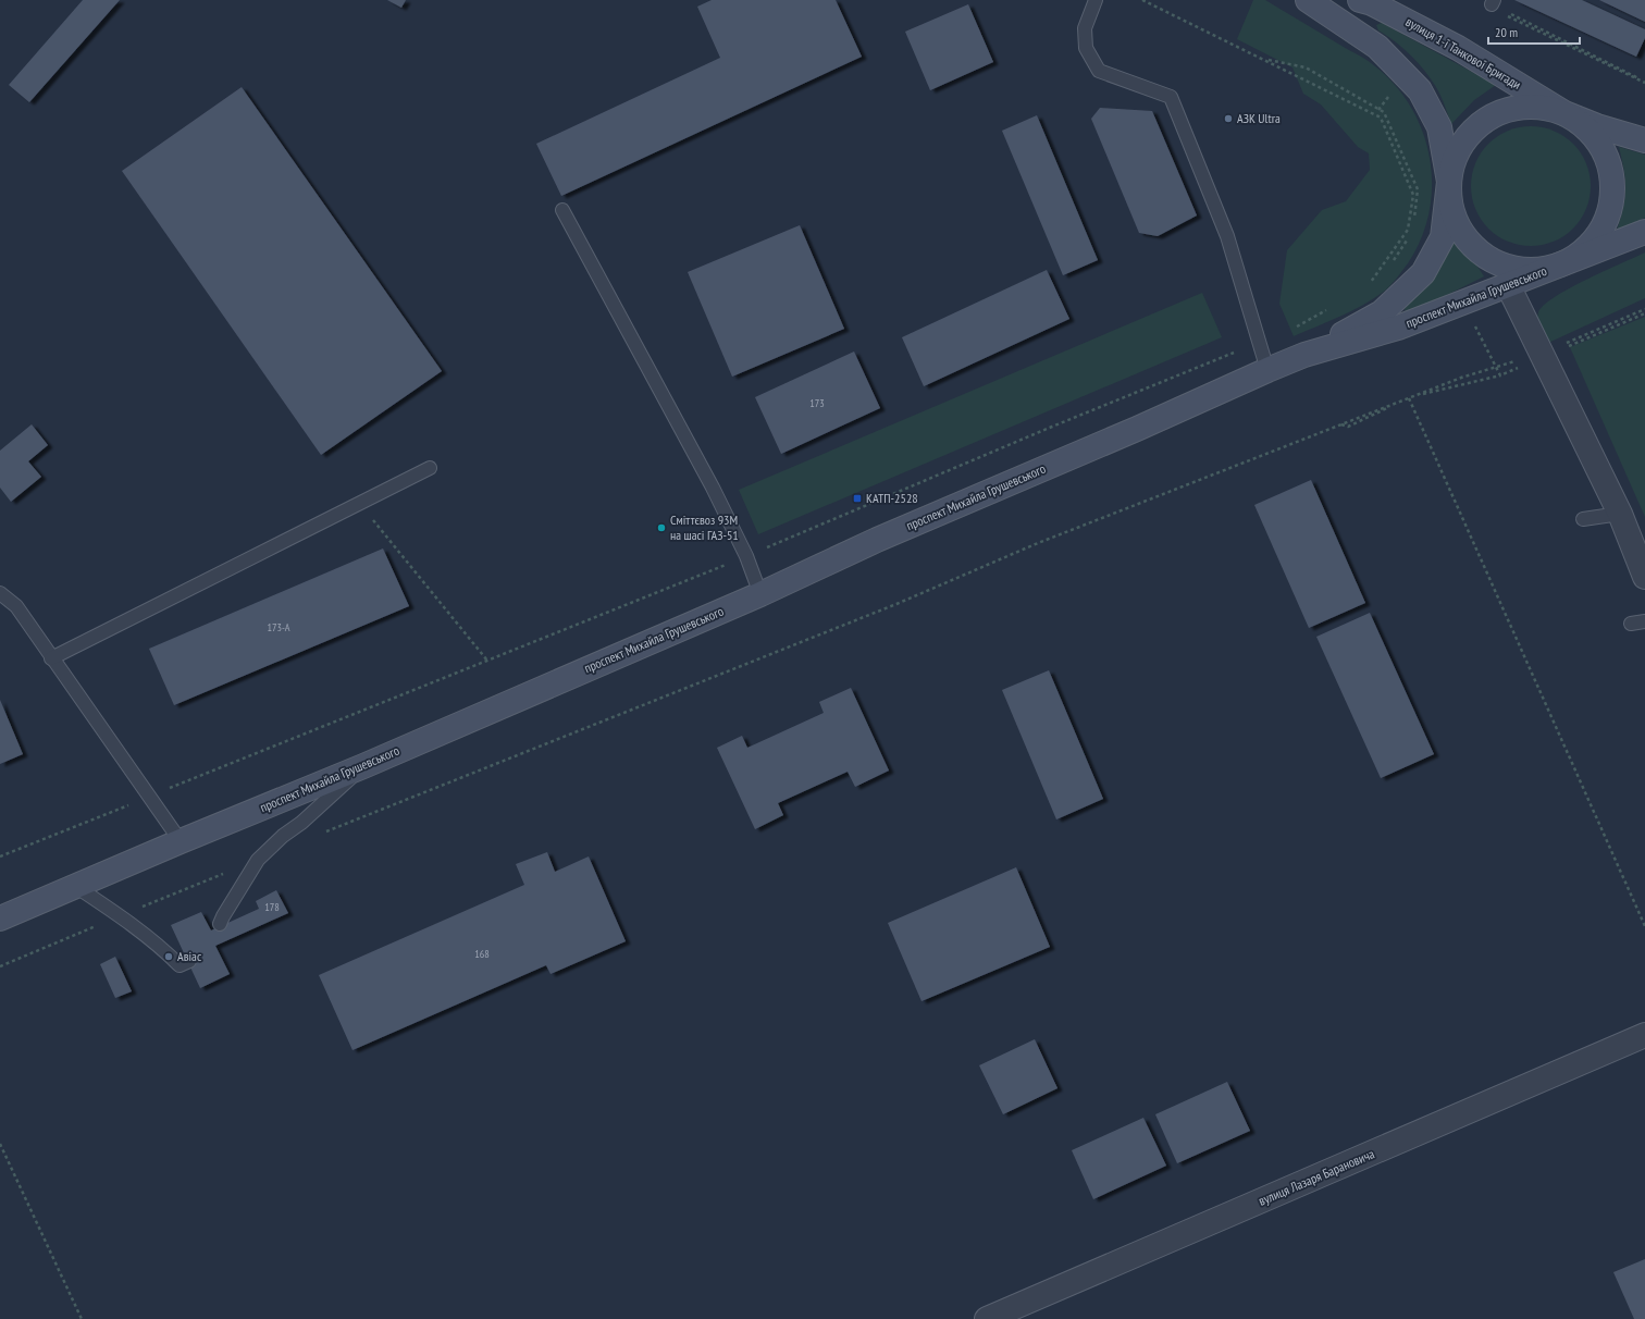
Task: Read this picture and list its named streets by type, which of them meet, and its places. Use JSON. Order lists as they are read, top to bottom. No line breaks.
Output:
{"streets":{"street":["вулиця 1-ї Танкової Бригади","проспект Михайла Грушевського","вулиця Лазаря Барановича"]},"places":{"other":["АЗК Ultra","Сміттєвоз 93М на шасі ГАЗ-51","Авіас"],"transit":["КАТП-2528"]},"house_numbers":["173","173-А","178","168"],"scale_bar":"20 m"}
